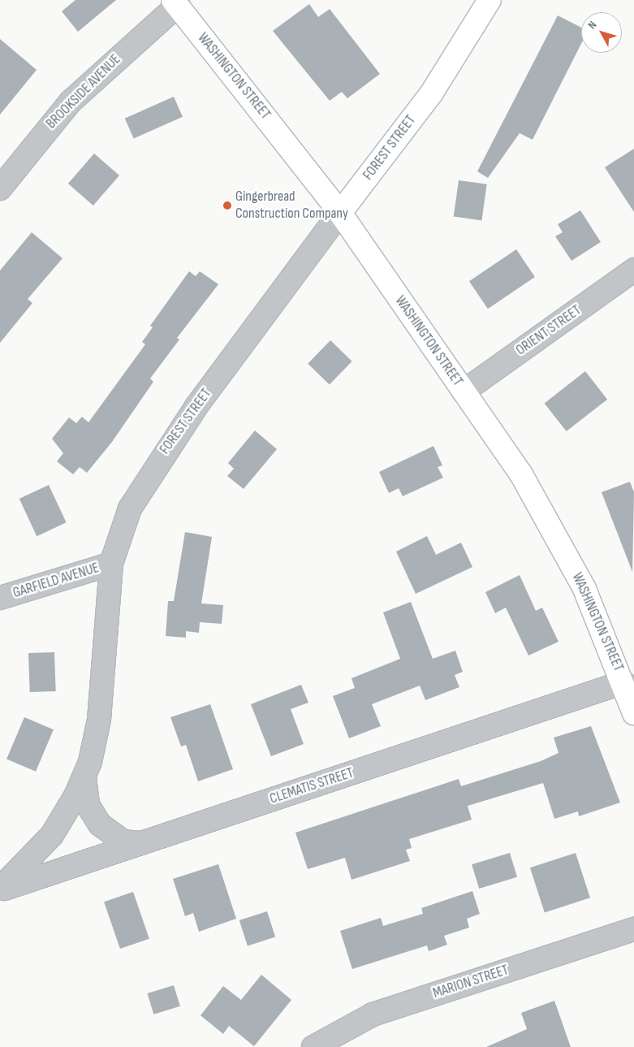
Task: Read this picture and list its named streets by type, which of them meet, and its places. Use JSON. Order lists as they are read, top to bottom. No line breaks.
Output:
{"streets":{"main road":["WASHINGTON STREET","FOREST STREET"],"street":["BROOKSIDE AVENUE","ORIENT STREET","GARFIELD AVENUE","CLEMATIS STREET","MARION STREET"]},"crossings":[["WASHINGTON STREET","BROOKSIDE AVENUE"],["WASHINGTON STREET","FOREST STREET"],["WASHINGTON STREET","ORIENT STREET"],["WASHINGTON STREET","CLEMATIS STREET"],["FOREST STREET","GARFIELD AVENUE"],["FOREST STREET","CLEMATIS STREET"]],"places":["Gingerbread Construction Company"],"north":"top left"}
